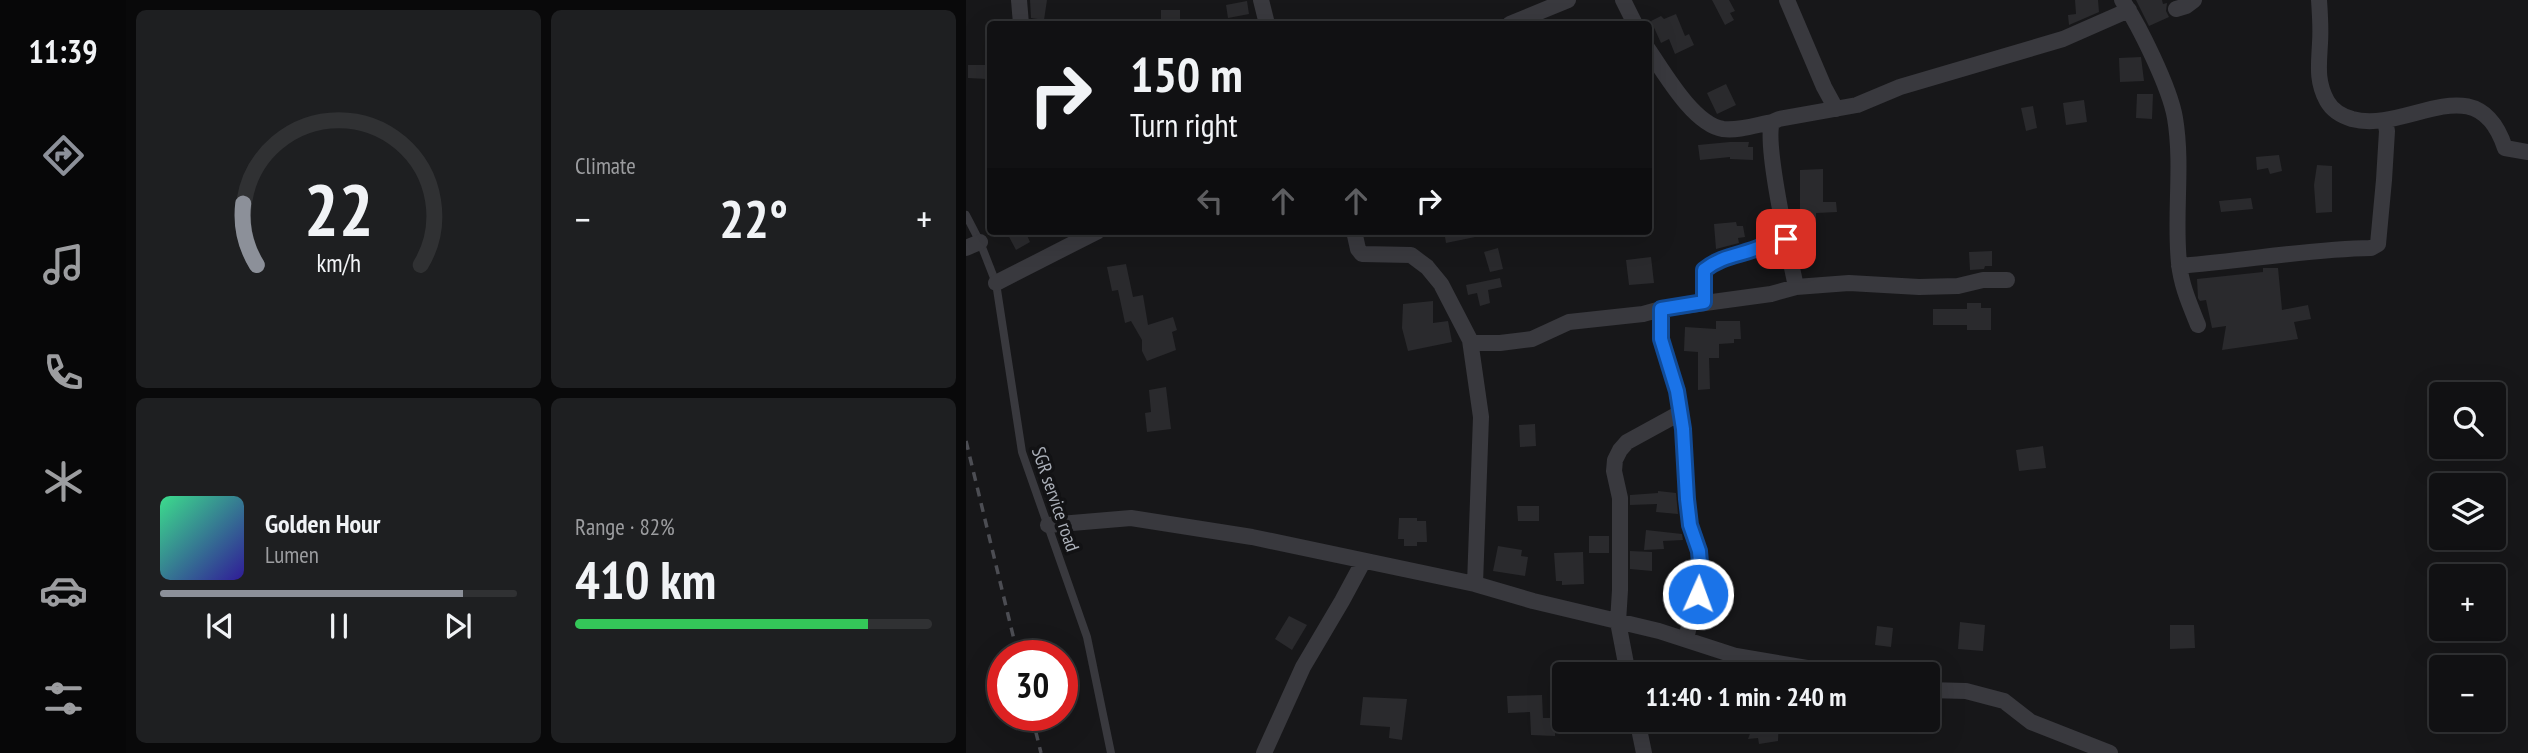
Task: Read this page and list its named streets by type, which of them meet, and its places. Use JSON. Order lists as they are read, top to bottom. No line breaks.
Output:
{"streets":{"lane":["SGR service road"]},"page":{"tabs":"11:39","tile":["Climate",["Range · 82%","410 km"]],"turn":["150 m","Turn right"],"heat":["−","22°","+"],"map_buttons":["+","−"],"song":["Golden Hour","Lumen"],"limit":"30","trip":"11:40 · 1 min · 240 m","gauge":["22","km/h"]}}
